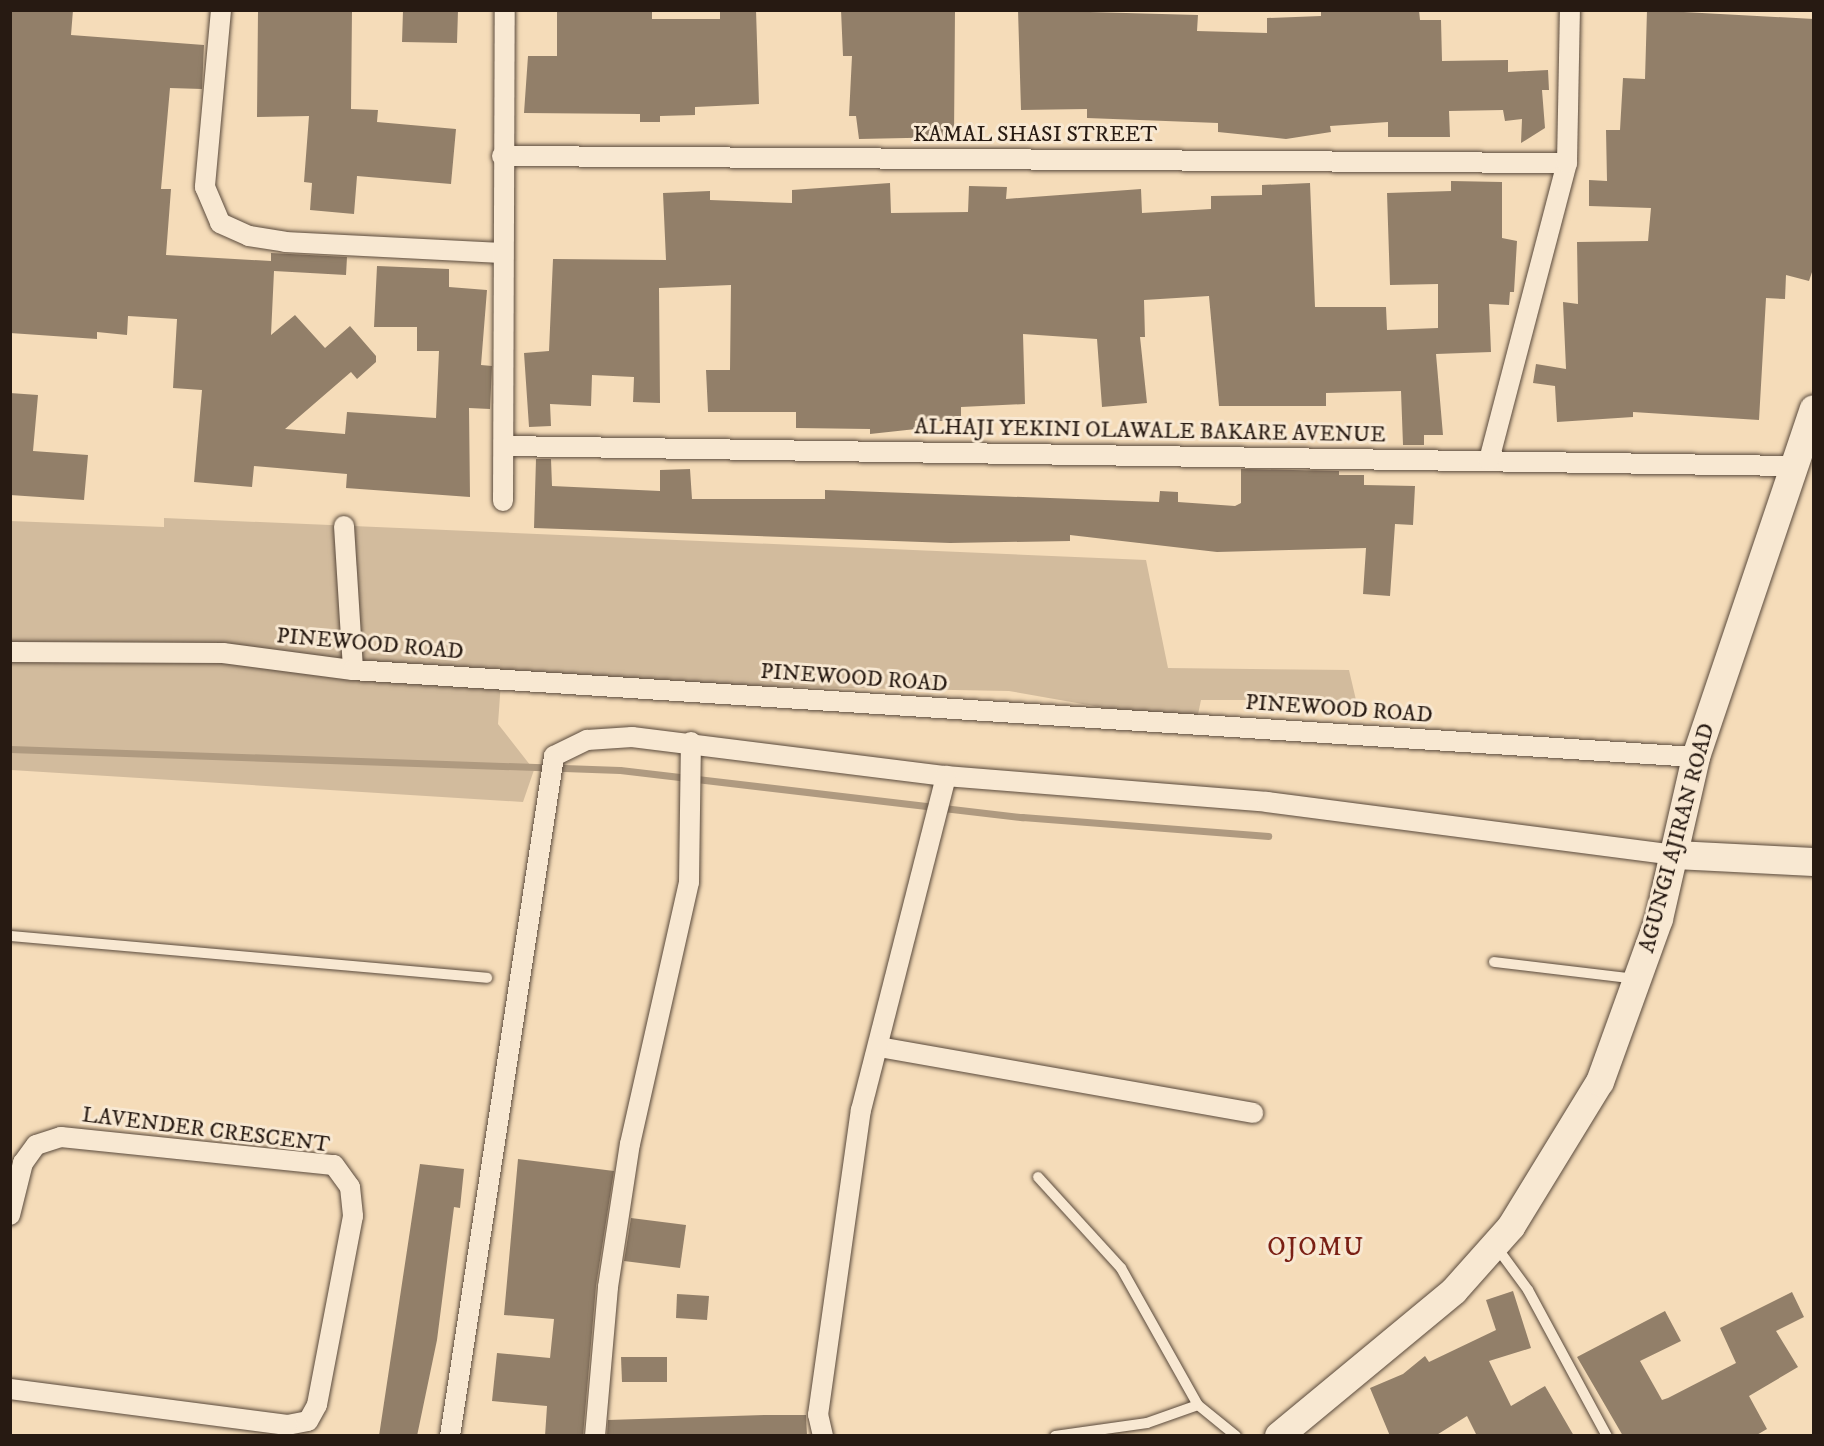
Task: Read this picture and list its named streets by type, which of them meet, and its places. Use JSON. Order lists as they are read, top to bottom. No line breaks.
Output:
{"streets":{"street":["KAMAL SHASI STREET","ALHAJI YEKINI OLAWALE BAKARE AVENUE","PINEWOOD ROAD","AGUNGI AJIRAN ROAD","LAVENDER CRESCENT"]},"crossings":[["ALHAJI YEKINI OLAWALE BAKARE AVENUE","AGUNGI AJIRAN ROAD"],["PINEWOOD ROAD","AGUNGI AJIRAN ROAD"]],"districts":["OJOMU"]}
